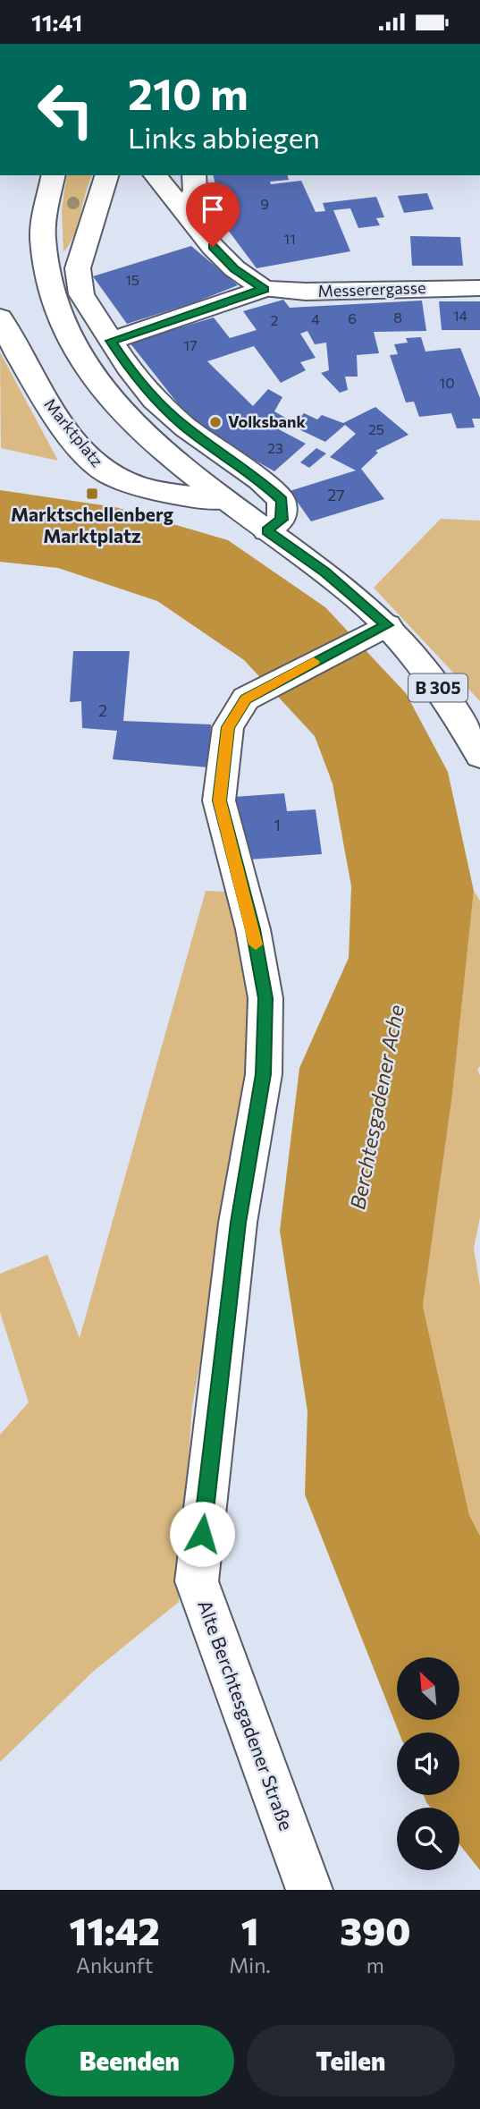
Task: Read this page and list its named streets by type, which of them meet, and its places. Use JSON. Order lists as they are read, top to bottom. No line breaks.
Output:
{"streets":{"street":["Messerergasse","Marktplatz","B 305","Alte Berchtesgadener Straße"]},"crossings":[["Marktplatz","B 305"],["B 305","Alte Berchtesgadener Straße"]],"water":["Berchtesgadener Ache"],"places":{"other":["Volksbank"],"transit":["Marktschellenberg Marktplatz"]},"house_numbers":["9","11","15","14","8","6","4","2","17","10","25","23","27","2","1"],"north":"top left","page":{"status":"11:41","turn":["210 m","Links abbiegen"],"eta":["11:42","Ankunft","1","Min.","390","m"],"buttons":["Beenden","Teilen"]}}
